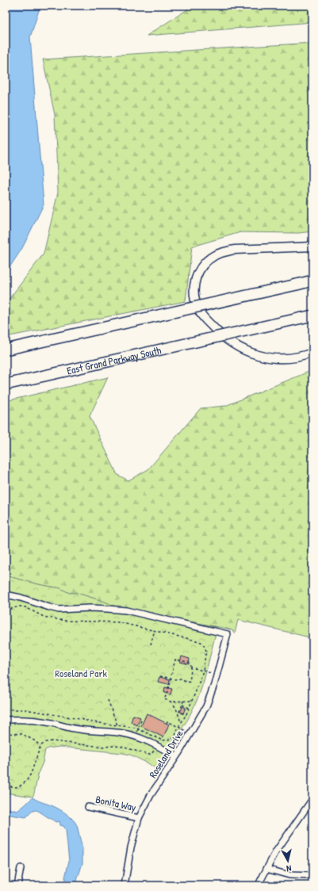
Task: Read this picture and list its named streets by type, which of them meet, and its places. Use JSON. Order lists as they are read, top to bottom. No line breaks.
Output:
{"streets":{"highway":["East Grand Parkway South"],"street":["Roseland Drive","Bonita Way"]},"crossings":[["Roseland Drive","Bonita Way"]],"parks":["Roseland Park"],"north":"bottom"}
